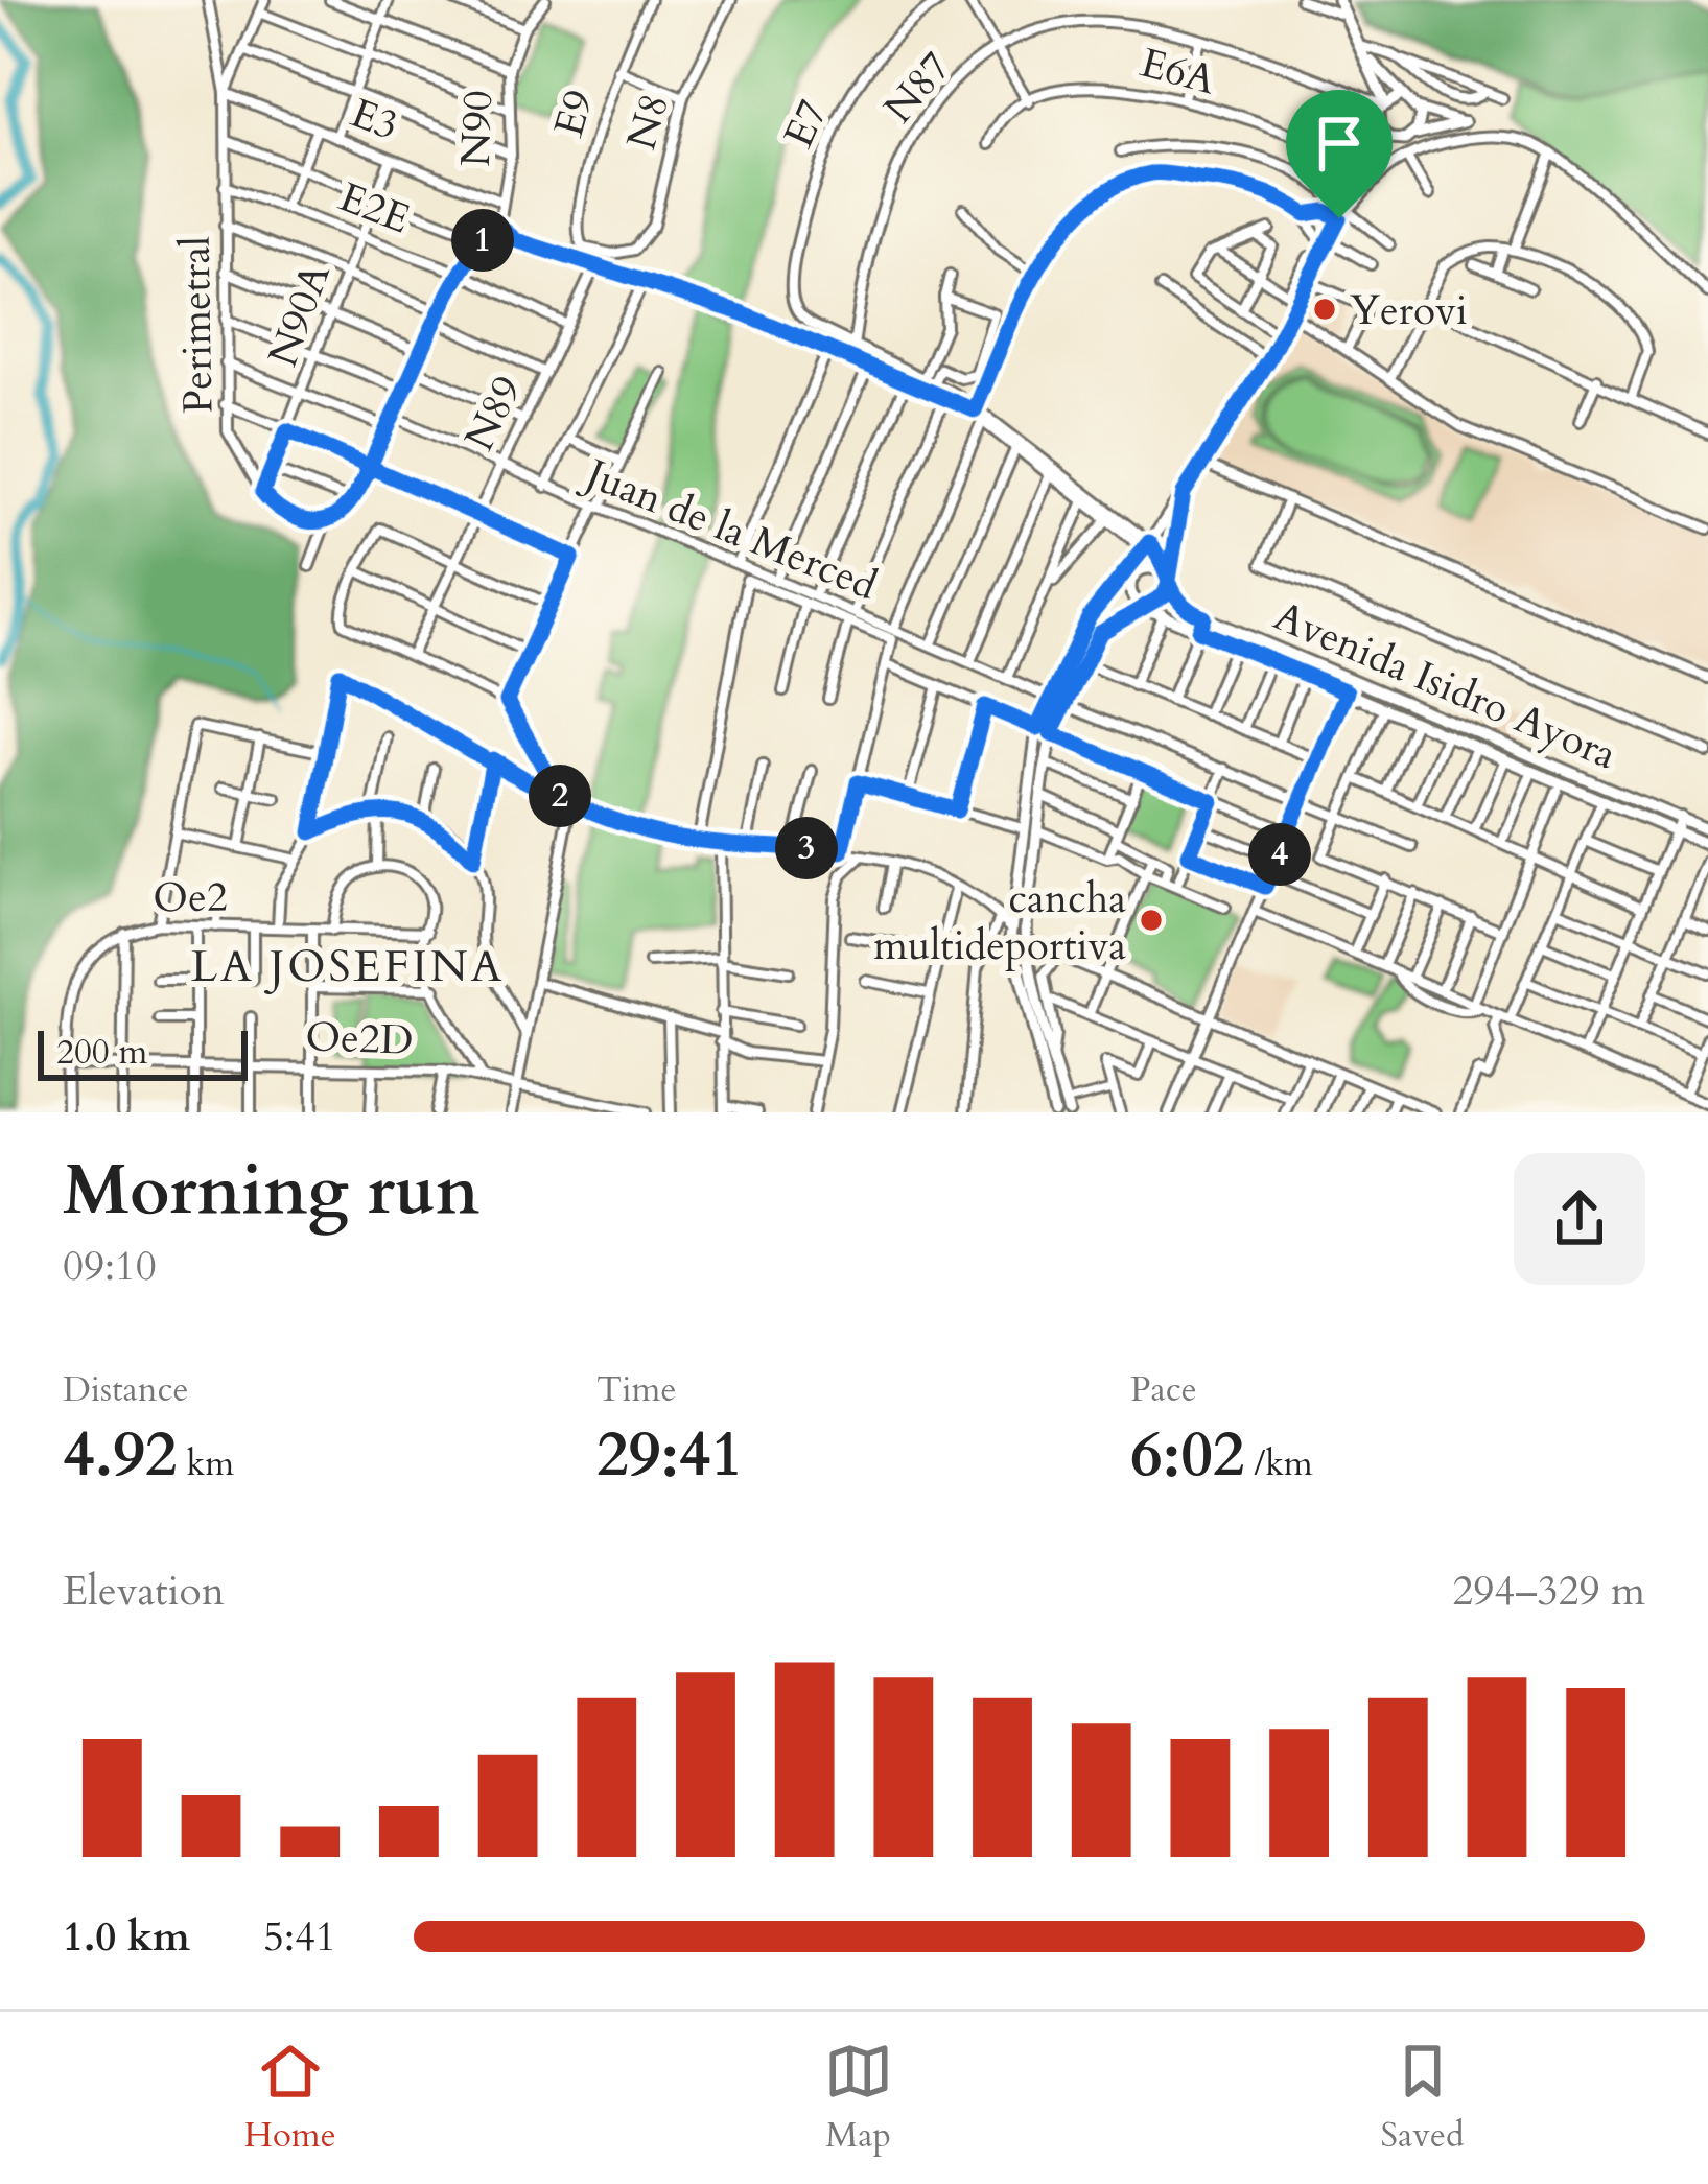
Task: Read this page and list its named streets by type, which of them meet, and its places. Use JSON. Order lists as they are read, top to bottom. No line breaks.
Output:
{"streets":{"street":["E6A","N87","E9","E3","N8","E7","N90","E2E","N90A","Perimetral","N89","Juan de la Merced","Avenida Isidro Ayora","Oe2","Oe2D"]},"crossings":[["N87","E7"],["E9","N8"],["E3","N90"],["E3","N90A"],["E3","Perimetral"],["N90","E2E"],["N90","Juan de la Merced"],["E2E","N90A"],["E2E","Perimetral"],["E2E","N89"],["N90A","Perimetral"],["N89","Juan de la Merced"],["Oe2","Oe2D"]],"districts":["LA JOSEFINA"],"places":["Yerovi","cancha multideportiva"],"scale_bar":"200 m","page":{"pins":["1","2","3","4"],"scale":"200 m","heading":["Morning run","09:10"],"stats":[["Distance","4.92 km"],["Time","29:41"],["Pace","6:02 /km"]],"chart":["Elevation","294–329 m"],"list":[{"name":"1.0 km","note":"5:41"}],"tabs":["Home","Map","Saved"]}}
